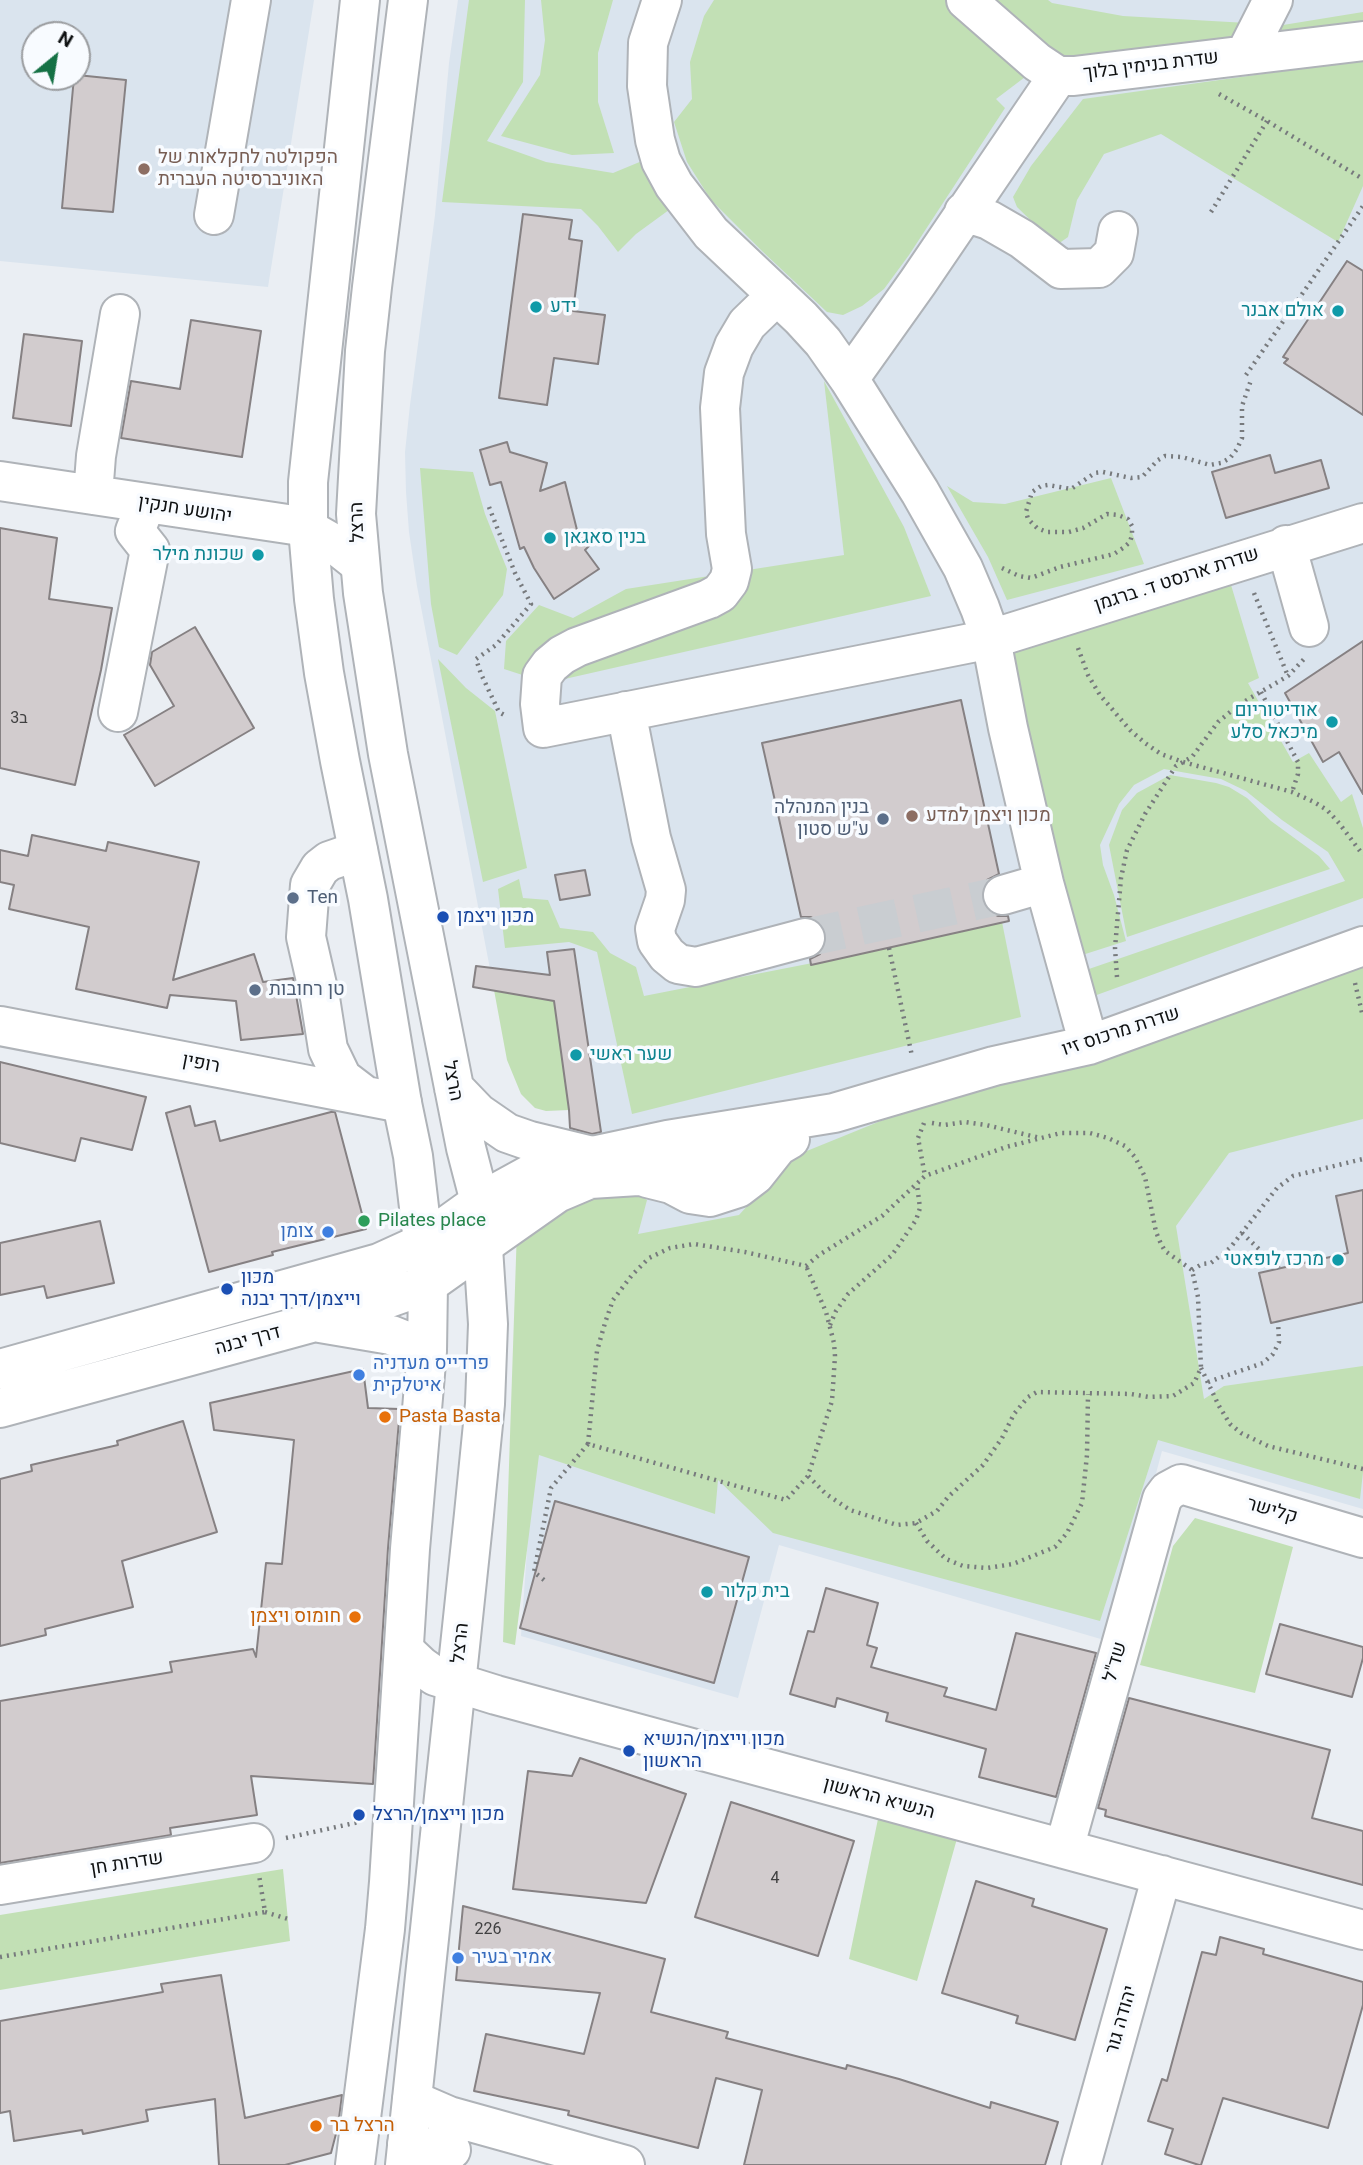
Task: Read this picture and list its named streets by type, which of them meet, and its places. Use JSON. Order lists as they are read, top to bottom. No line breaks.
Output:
{"streets":{"street":["שדרת בנימין בלוך","יהושע חנקין","הרצל","שדרת ארנסט ד. ברגמן","שדרת מרכוס זיו","רופין","דרך יבנה","קלישר","שד\"ל","הנשיא הראשון","שדרות חן","יהודה גור"]},"crossings":[["יהושע חנקין","הרצל"],["הרצל","שדרת מרכוס זיו"],["הרצל","דרך יבנה"],["הרצל","הנשיא הראשון"],["שדרת מרכוס זיו","דרך יבנה"],["קלישר","שד\"ל"],["שד\"ל","הנשיא הראשון"],["הנשיא הראשון","יהודה גור"]],"places":["הפקולטה לחקלאות של האוניברסיטה העברית","ידע","אולם אבנר","בנין סאגאן","שכונת מילר","אודיטוריום מיכאל סלע","מכון ויצמן למדע","בנין המנהלה ע\"ש סטון","Ten","מכון ויצמן","טן רחובות","שער ראשי","Pilates place","צומן","מרכז לופאטי","מכון וייצמן/דרך יבנה","פרדייס מעדניה איטלקית","Pasta Basta","בית קלור","חומוס ויצמן","מכון וייצמן/הנשיא הראשון","מכון וייצמן/הרצל","אמיר בעיר","הרצל בר"],"house_numbers":["3ב","4","226"],"north":"top right"}
